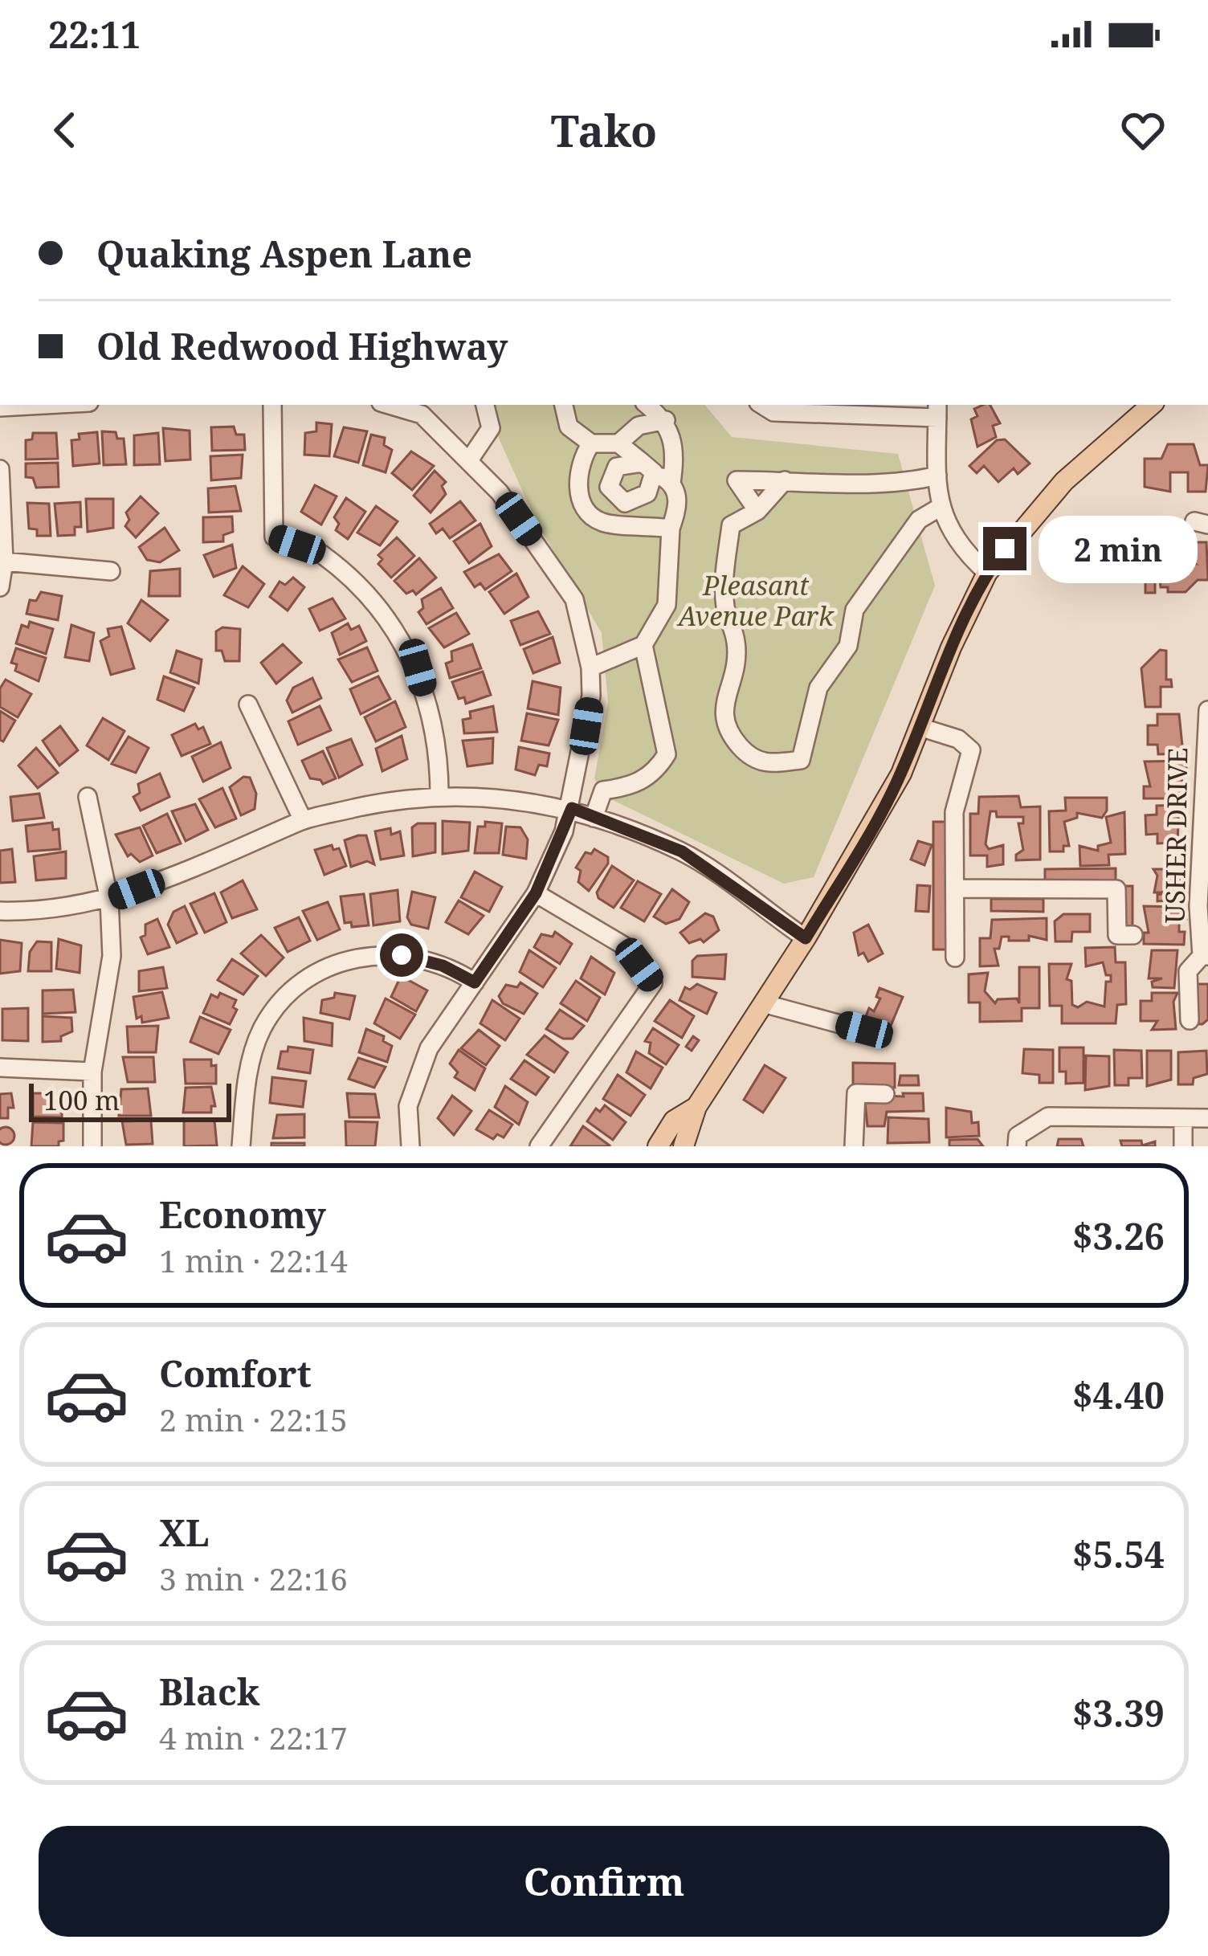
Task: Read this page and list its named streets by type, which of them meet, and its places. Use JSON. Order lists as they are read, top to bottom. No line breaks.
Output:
{"streets":{"street":["USHER DRIVE"]},"parks":["Pleasant Avenue Park"],"scale_bar":"100 m","page":{"status":"22:11","header":"Tako","banner":["Quaking Aspen Lane","Old Redwood Highway"],"bubble":"2 min","scale":"100 m","list":[{"name":"Economy","note":"1 min · 22:14","value":"$3.26"},{"name":"Comfort","note":"2 min · 22:15","value":"$4.40"},{"name":"XL","note":"3 min · 22:16","value":"$5.54"},{"name":"Black","note":"4 min · 22:17","value":"$3.39"}],"buttons":"Confirm"}}
